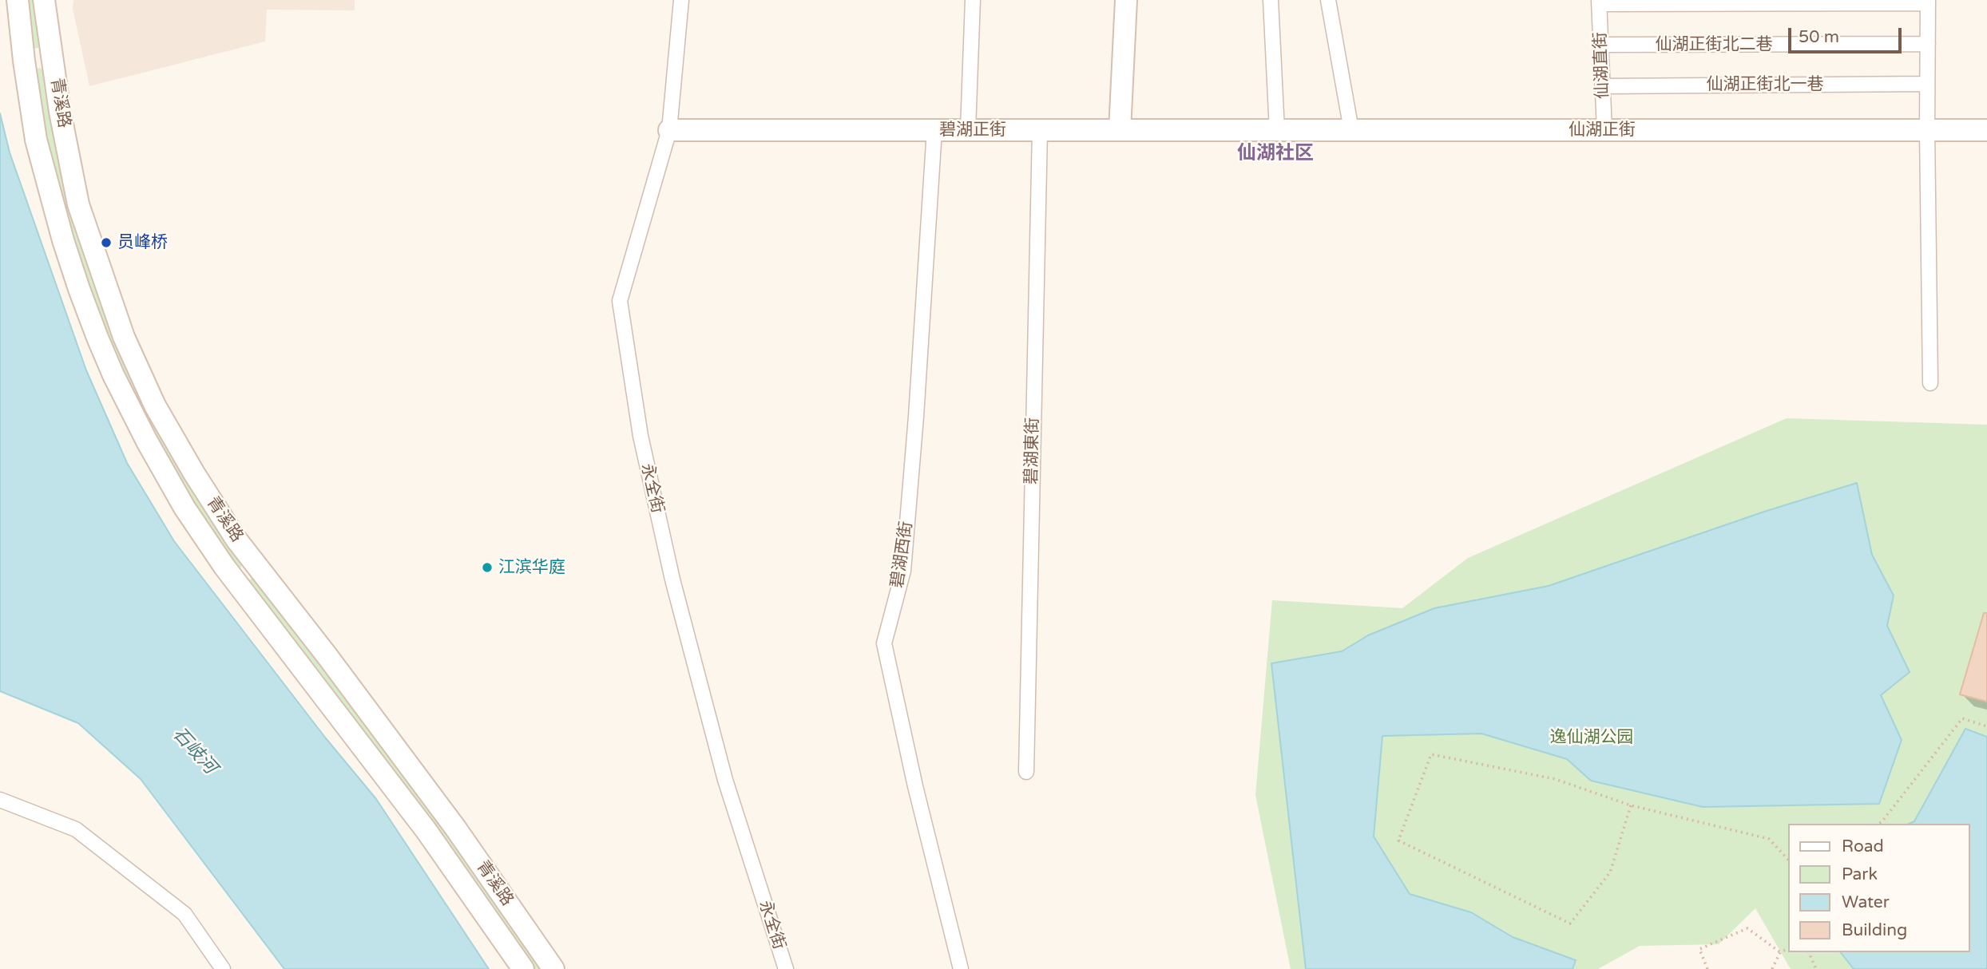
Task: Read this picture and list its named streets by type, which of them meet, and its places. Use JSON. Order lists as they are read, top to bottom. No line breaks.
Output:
{"streets":{"main road":["青溪路","碧湖正街","仙湖正街"],"street":["仙湖正街北二巷","仙湖直街","仙湖正街北一巷","碧湖東街","永全街","碧湖西街"]},"crossings":[["仙湖正街北二巷","仙湖直街"],["仙湖直街","仙湖正街北一巷"],["仙湖直街","仙湖正街"],["碧湖正街","仙湖正街"],["碧湖正街","碧湖東街"],["碧湖正街","永全街"],["碧湖正街","碧湖西街"]],"districts":["仙湖社区"],"water":["石岐河"],"parks":["逸仙湖公园"],"places":["员峰桥","江滨华庭"],"legend":["Road","Park","Water","Building"],"scale_bar":"50 m"}
